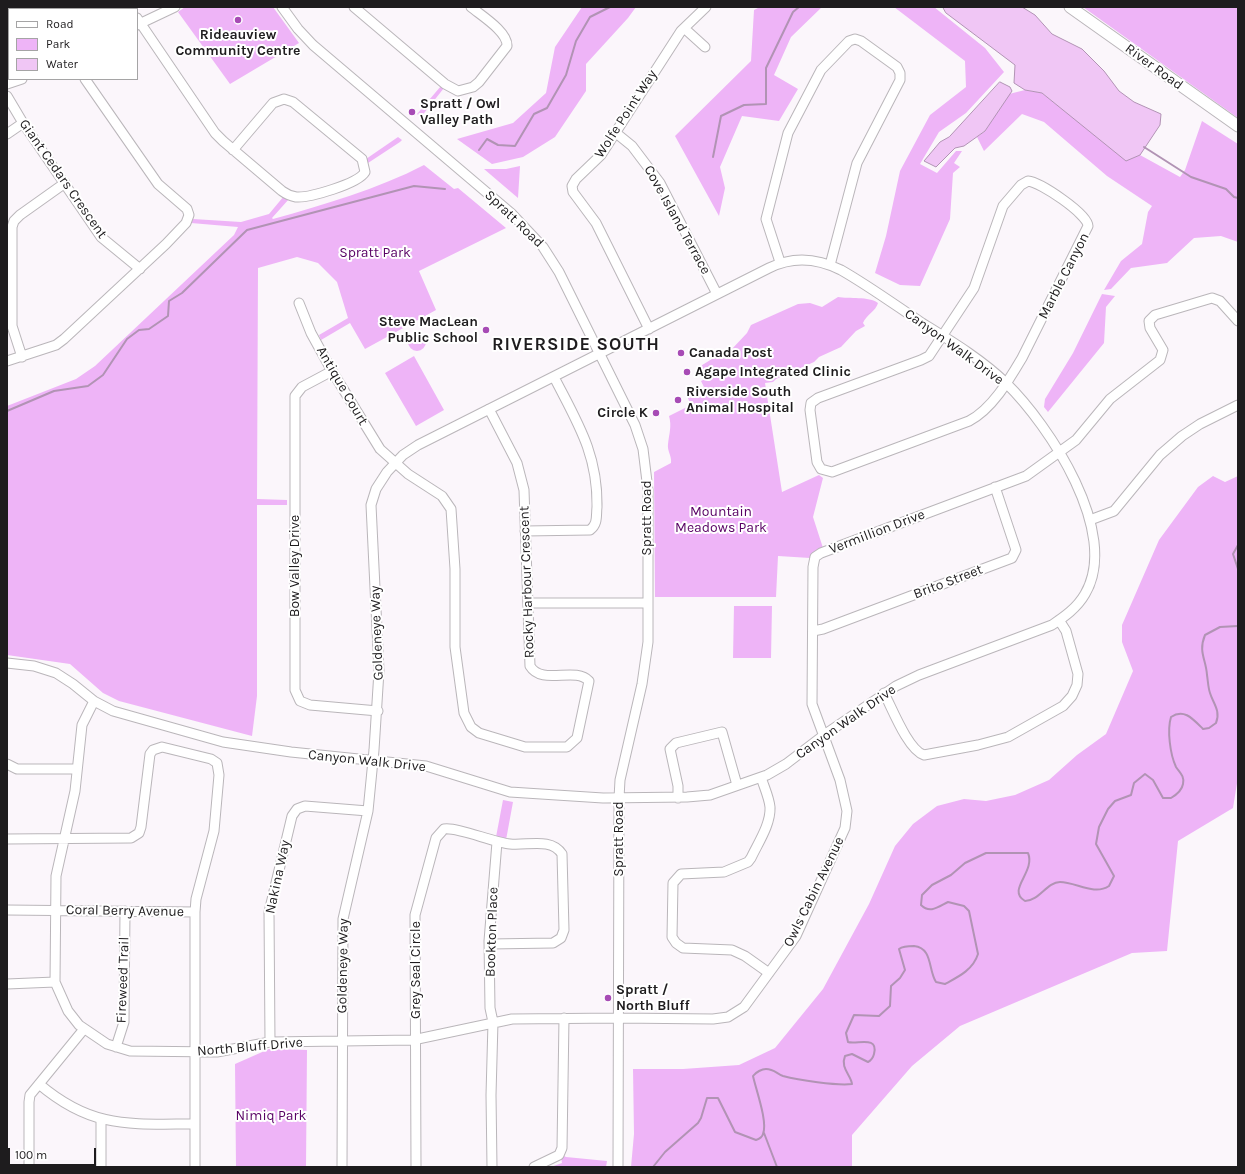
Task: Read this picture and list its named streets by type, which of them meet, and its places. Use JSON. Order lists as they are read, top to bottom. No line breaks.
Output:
{"streets":{"main road":["River Road"],"street":["Wolfe Point Way","Giant Cedars Crescent","Spratt Road","Cove Island Terrace","Marble Canyon","Canyon Walk Drive","Antique Court","Vermillion Drive","Bow Valley Drive","Rocky Harbour Crescent","Brito Street","Goldeneye Way","Nakina Way","Owls Cabin Avenue","Coral Berry Avenue","Bookton Place","Grey Seal Circle","Fireweed Trail","North Bluff Drive"]},"crossings":[["Wolfe Point Way","Cove Island Terrace"],["Wolfe Point Way","Canyon Walk Drive"],["Spratt Road","Canyon Walk Drive"],["Spratt Road","Goldeneye Way"],["Spratt Road","Owls Cabin Avenue"],["Spratt Road","North Bluff Drive"],["Cove Island Terrace","Canyon Walk Drive"],["Marble Canyon","Canyon Walk Drive"],["Canyon Walk Drive","Vermillion Drive"],["Canyon Walk Drive","Goldeneye Way"],["Canyon Walk Drive","Owls Cabin Avenue"],["Canyon Walk Drive","North Bluff Drive"],["Antique Court","Bow Valley Drive"],["Antique Court","Rocky Harbour Crescent"],["Antique Court","Goldeneye Way"],["Vermillion Drive","Brito Street"],["Vermillion Drive","Owls Cabin Avenue"],["Bow Valley Drive","Goldeneye Way"],["Rocky Harbour Crescent","Goldeneye Way"],["Goldeneye Way","Nakina Way"],["Goldeneye Way","North Bluff Drive"],["Nakina Way","North Bluff Drive"],["Owls Cabin Avenue","North Bluff Drive"],["Coral Berry Avenue","Fireweed Trail"],["Coral Berry Avenue","North Bluff Drive"],["Bookton Place","Grey Seal Circle"],["Bookton Place","North Bluff Drive"],["Grey Seal Circle","North Bluff Drive"],["Fireweed Trail","North Bluff Drive"]],"districts":["RIVERSIDE SOUTH"],"parks":["Spratt Park","Mountain Meadows Park","Nimiq Park"],"places":["Rideauview Community Centre","Spratt / Owl Valley Path","Steve MacLean Public School","Canada Post","Agape Integrated Clinic","Riverside South Animal Hospital","Circle K","Spratt / North Bluff"],"legend":["Road","Park","Water"],"scale_bar":"100 m"}
